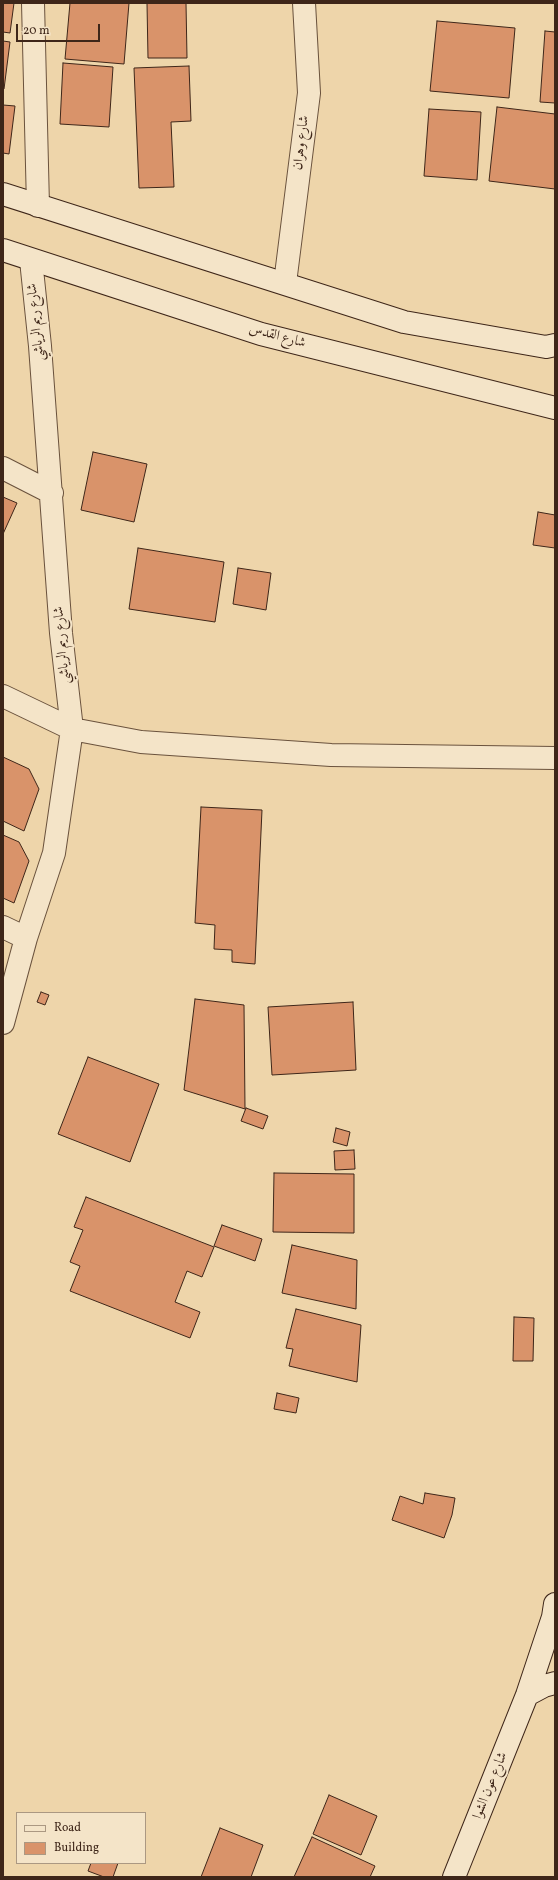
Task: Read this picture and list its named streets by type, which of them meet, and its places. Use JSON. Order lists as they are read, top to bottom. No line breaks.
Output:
{"streets":{"street":["شارع وهران","شارع ريم الرياشي","شارع القدس","شارع عون الشوا"]},"crossings":[["شارع ريم الرياشي","شارع القدس"]],"legend":["Road","Building"],"scale_bar":"20 m"}
